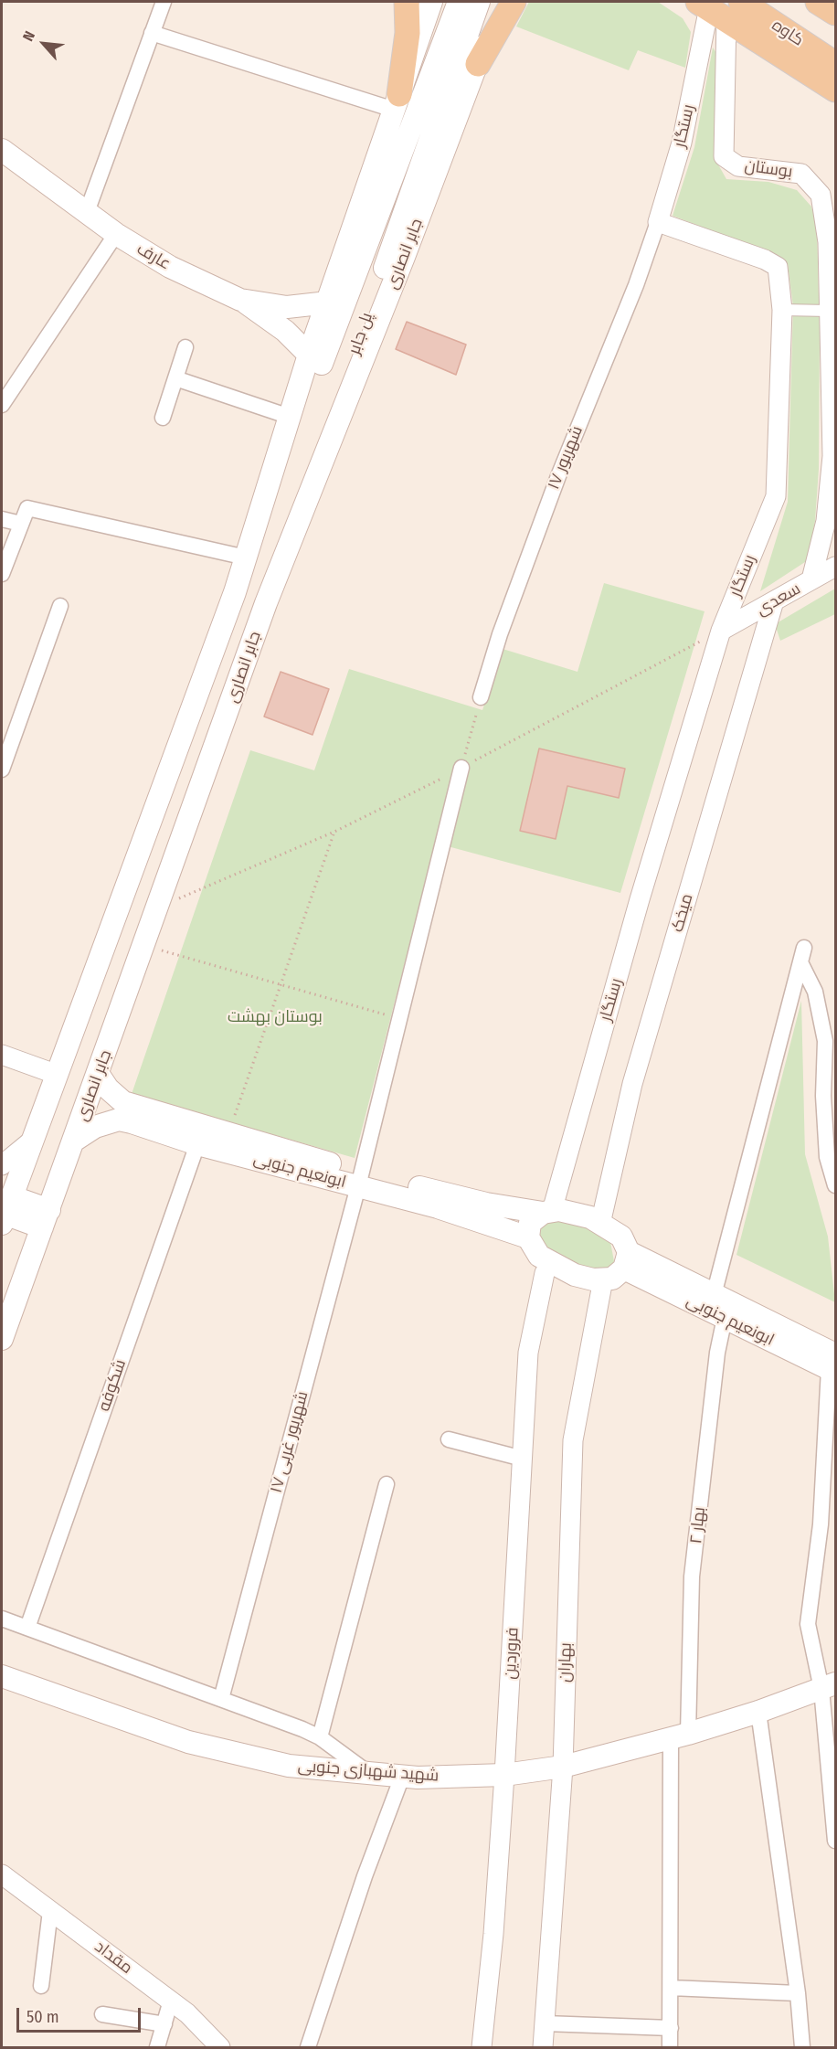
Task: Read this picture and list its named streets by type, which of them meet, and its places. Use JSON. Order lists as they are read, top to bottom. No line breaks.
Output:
{"streets":{"main road":["کاوه","جابر انصاری","عارف","پل جابر","ابونعیم جنوبی","شهید شهبازی جنوبی"],"street":["رستگار","بوستان","۱۷ شهریور","سعدی","میخک","شکوفه","۱۷ شهریور غربی","بهار ۲","فروردین","بهاران","مقداد"]},"crossings":[["کاوه","رستگار"],["کاوه","بوستان"],["رستگار","بوستان"],["رستگار","۱۷ شهریور"],["رستگار","سعدی"],["رستگار","میخک"],["رستگار","ابونعیم جنوبی"],["رستگار","فروردین"],["رستگار","بهاران"],["بوستان","سعدی"],["جابر انصاری","عارف"],["جابر انصاری","پل جابر"],["جابر انصاری","ابونعیم جنوبی"],["سعدی","میخک"],["میخک","ابونعیم جنوبی"],["میخک","فروردین"],["میخک","بهاران"],["ابونعیم جنوبی","شکوفه"],["ابونعیم جنوبی","۱۷ شهریور غربی"],["ابونعیم جنوبی","بهار ۲"],["ابونعیم جنوبی","فروردین"],["ابونعیم جنوبی","بهاران"],["بهار ۲","شهید شهبازی جنوبی"],["فروردین","بهاران"],["فروردین","شهید شهبازی جنوبی"],["بهاران","شهید شهبازی جنوبی"]],"parks":["بوستان بهشت"],"scale_bar":"50 m","north":"top left"}
